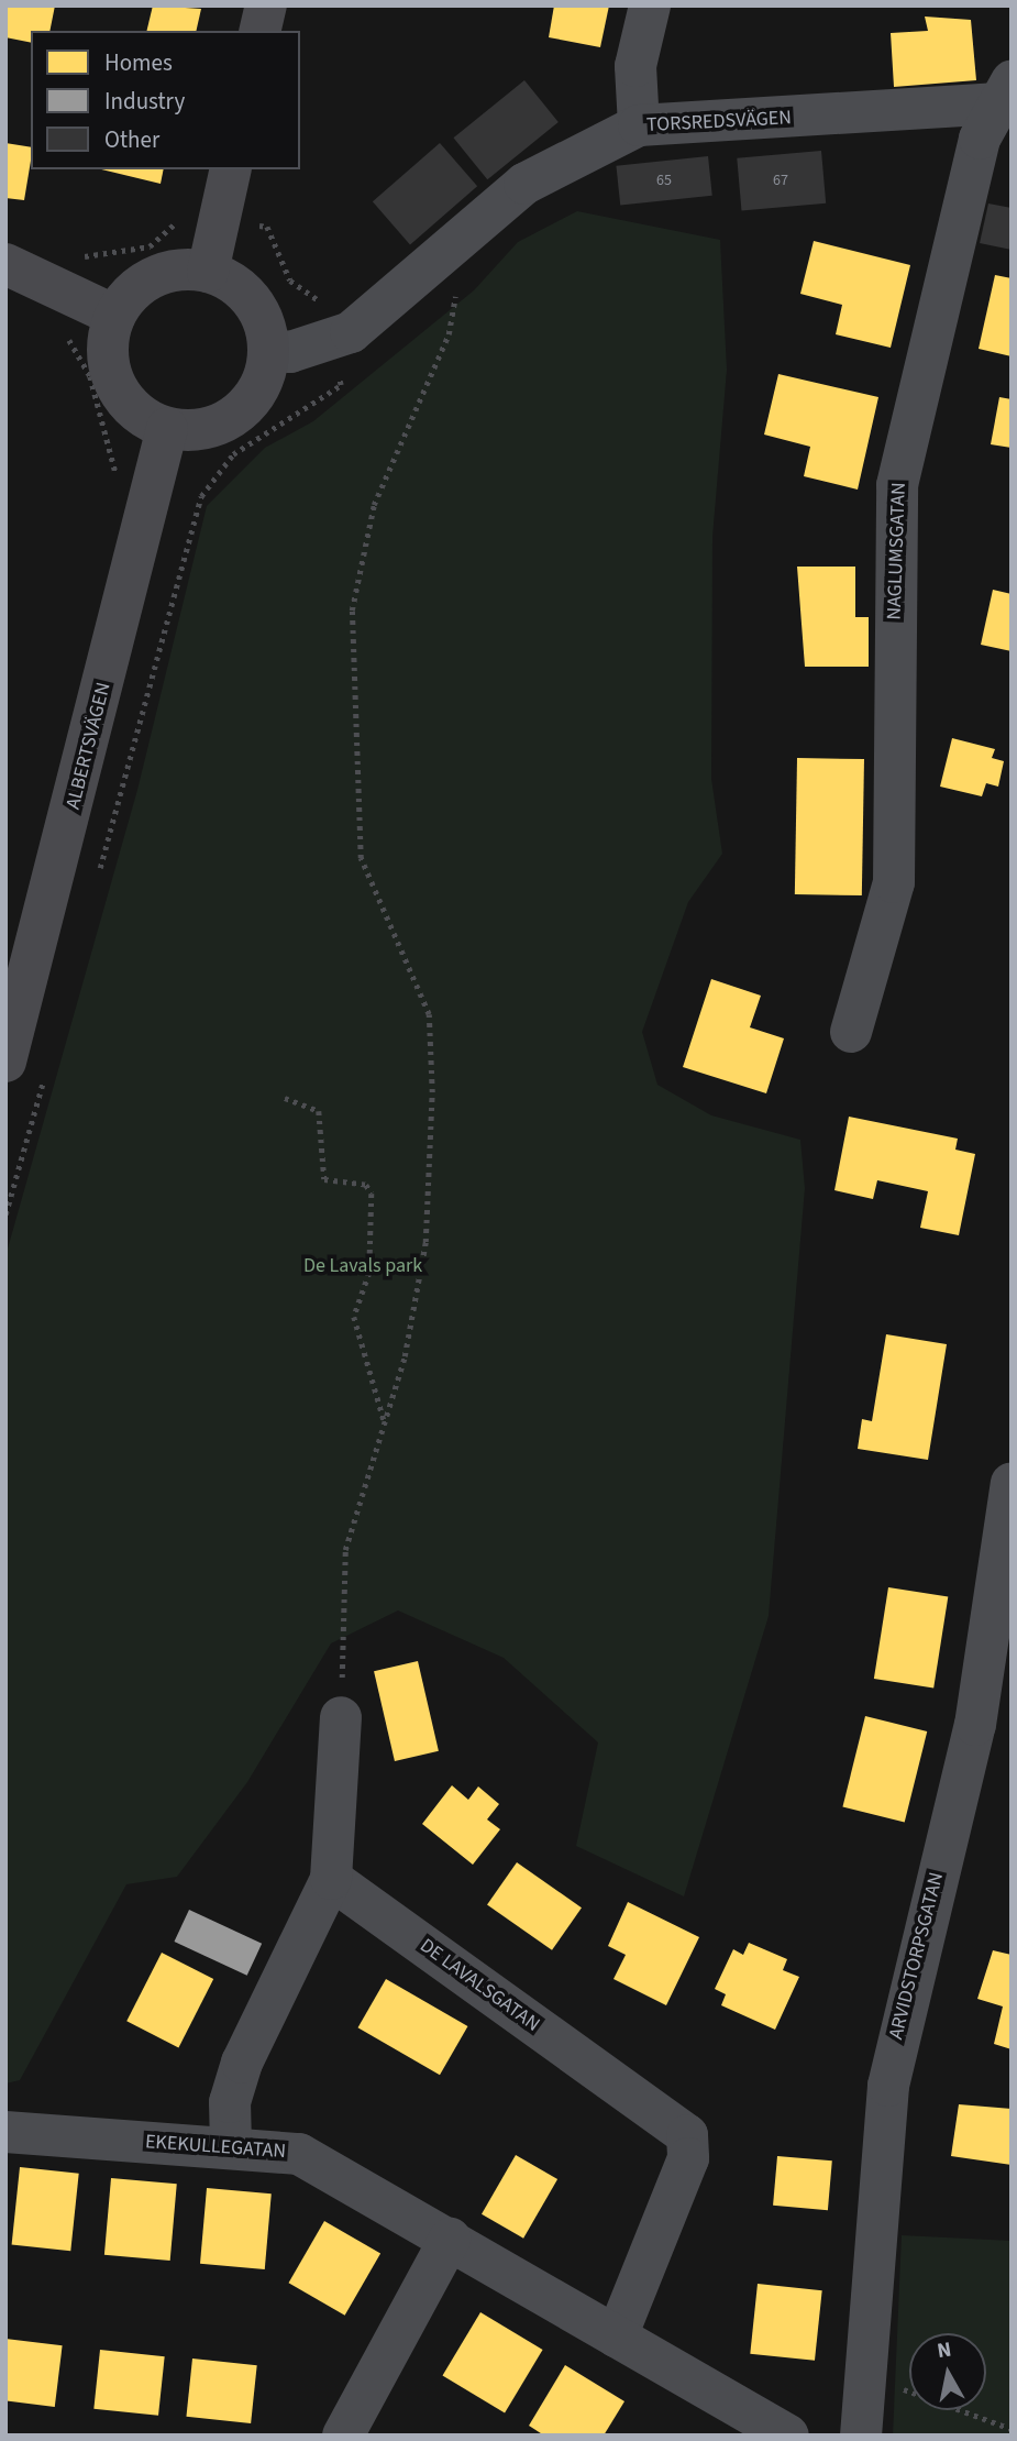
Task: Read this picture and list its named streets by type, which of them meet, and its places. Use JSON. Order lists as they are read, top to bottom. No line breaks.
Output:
{"streets":{"street":["TORSREDSVÄGEN","NAGLUMSGATAN","ALBERTSVÄGEN","ARVIDSTORPSGATAN","DE LAVALSGATAN","EKEKULLEGATAN"]},"crossings":[["TORSREDSVÄGEN","NAGLUMSGATAN"],["TORSREDSVÄGEN","ALBERTSVÄGEN"],["DE LAVALSGATAN","EKEKULLEGATAN"]],"parks":["De Lavals park"],"house_numbers":["65","67"],"legend":["Homes","Industry","Other"],"north":"top"}
